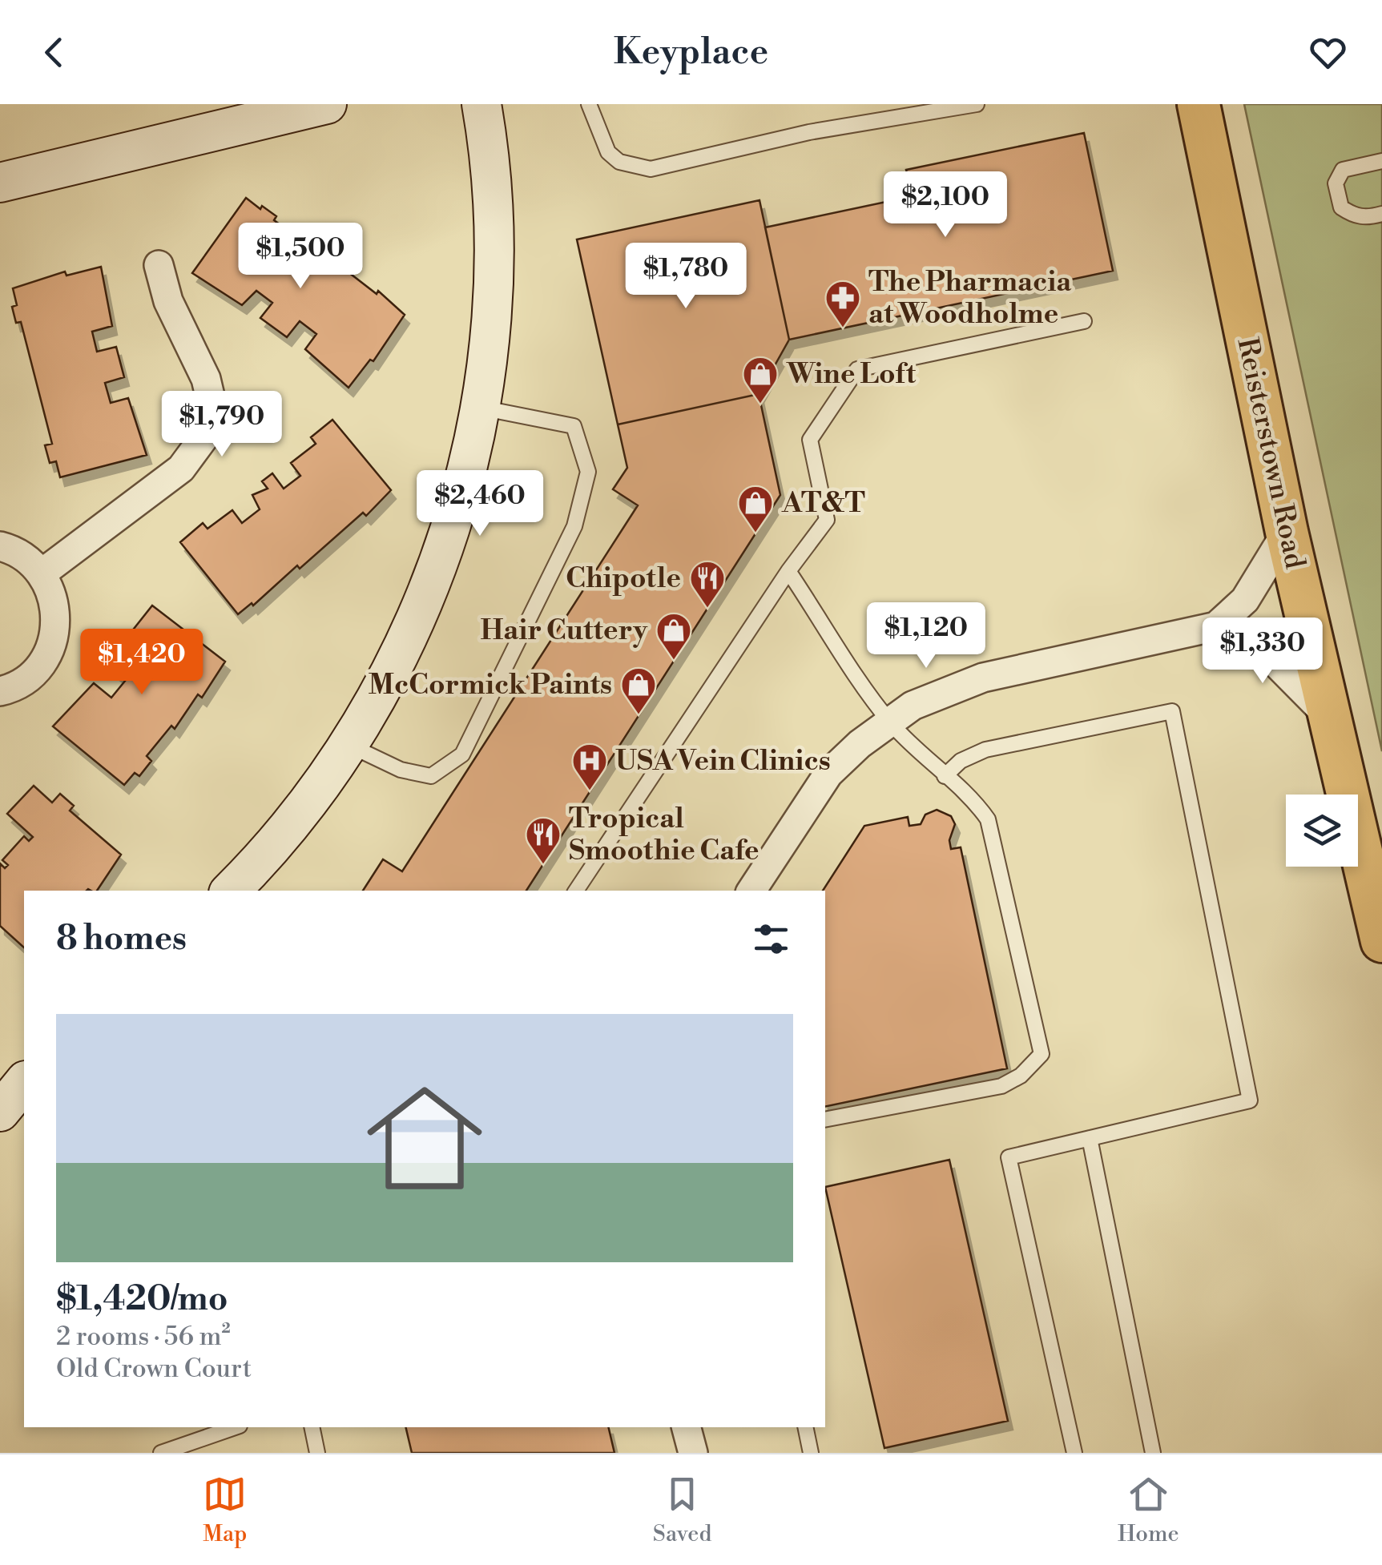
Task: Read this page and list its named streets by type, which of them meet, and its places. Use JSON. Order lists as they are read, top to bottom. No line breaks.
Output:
{"streets":{"main road":["Reisterstown Road"]},"places":{"pharmacy":["The Pharmacia at Woodholme"],"shop":["Wine Loft","AT&T","Hair Cuttery","McCormick Paints"],"restaurant":["Chipotle","Tropical Smoothie Cafe"],"hospital":["USA Vein Clinics"]},"page":{"header":"Keyplace","price":["$2,100","$1,500","$1,780","$1,790","$2,460","$1,120","$1,330","$1,420"],"heading":"8 homes","list":[{"name":"$1,420/mo","note":"2 rooms · 56 m² · Old Crown Court"}],"tabs":["Map","Saved","Home"]}}
